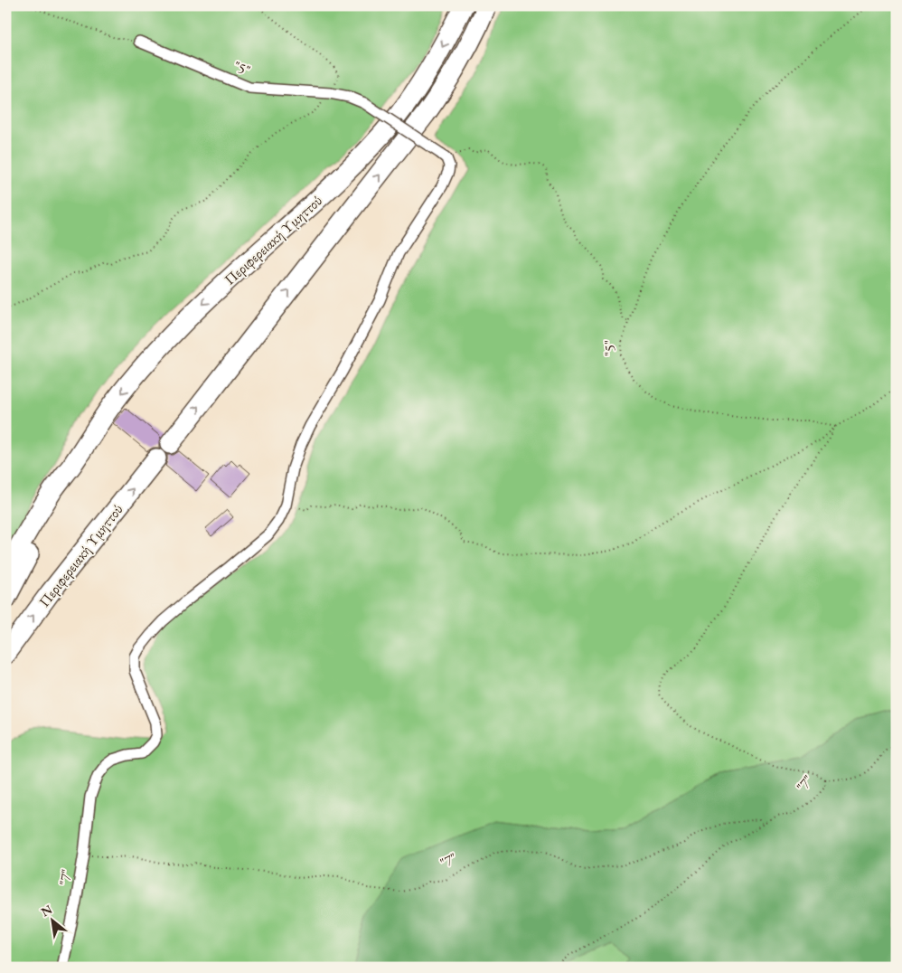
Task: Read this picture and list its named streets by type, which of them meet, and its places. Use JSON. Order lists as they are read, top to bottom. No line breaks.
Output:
{"streets":{"highway":["Περιφερειακή Υμηττού"],"street":["\"5\"","\"7\""]},"north":"top left"}
